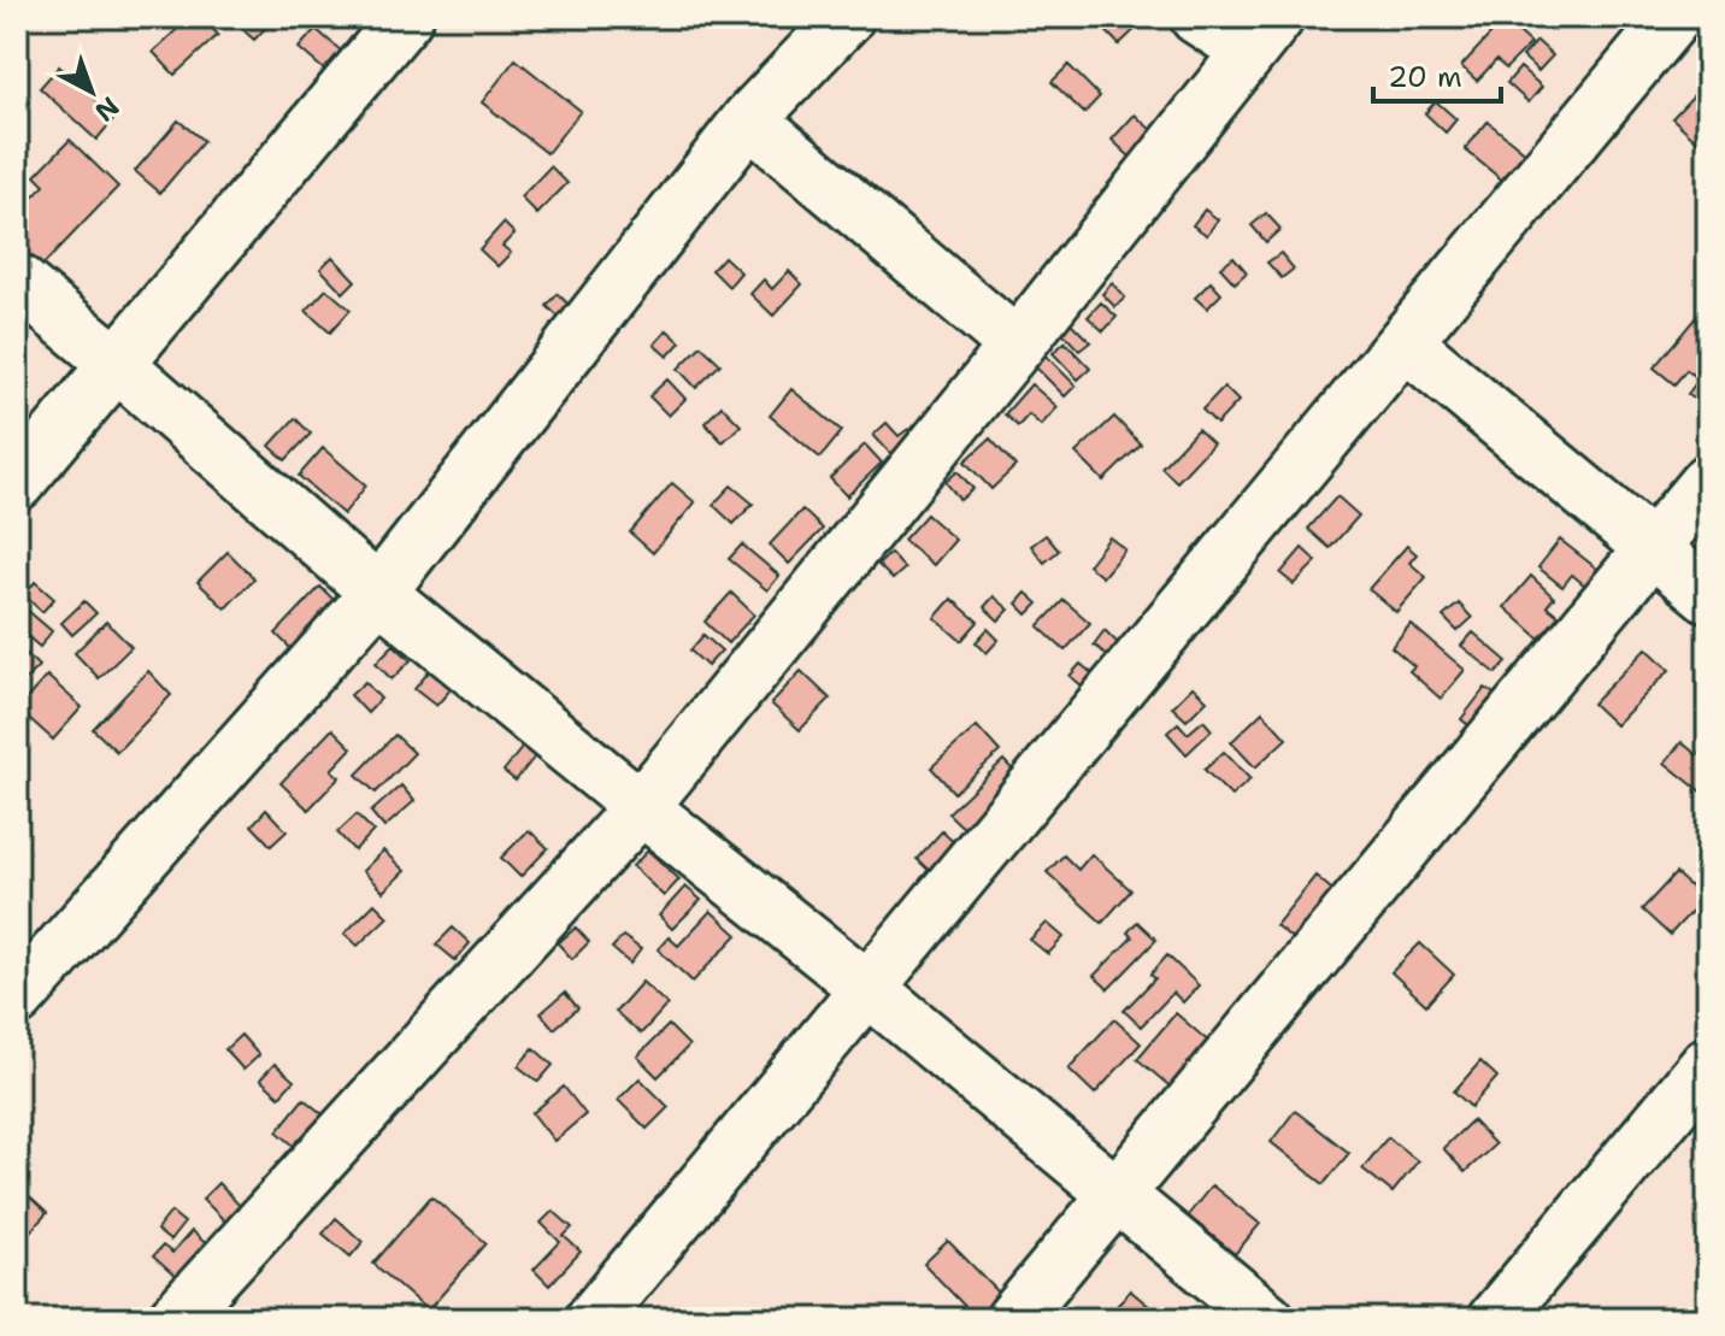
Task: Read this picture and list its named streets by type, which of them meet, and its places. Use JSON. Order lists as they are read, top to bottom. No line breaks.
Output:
{"scale_bar":"20 m","north":"bottom right"}
